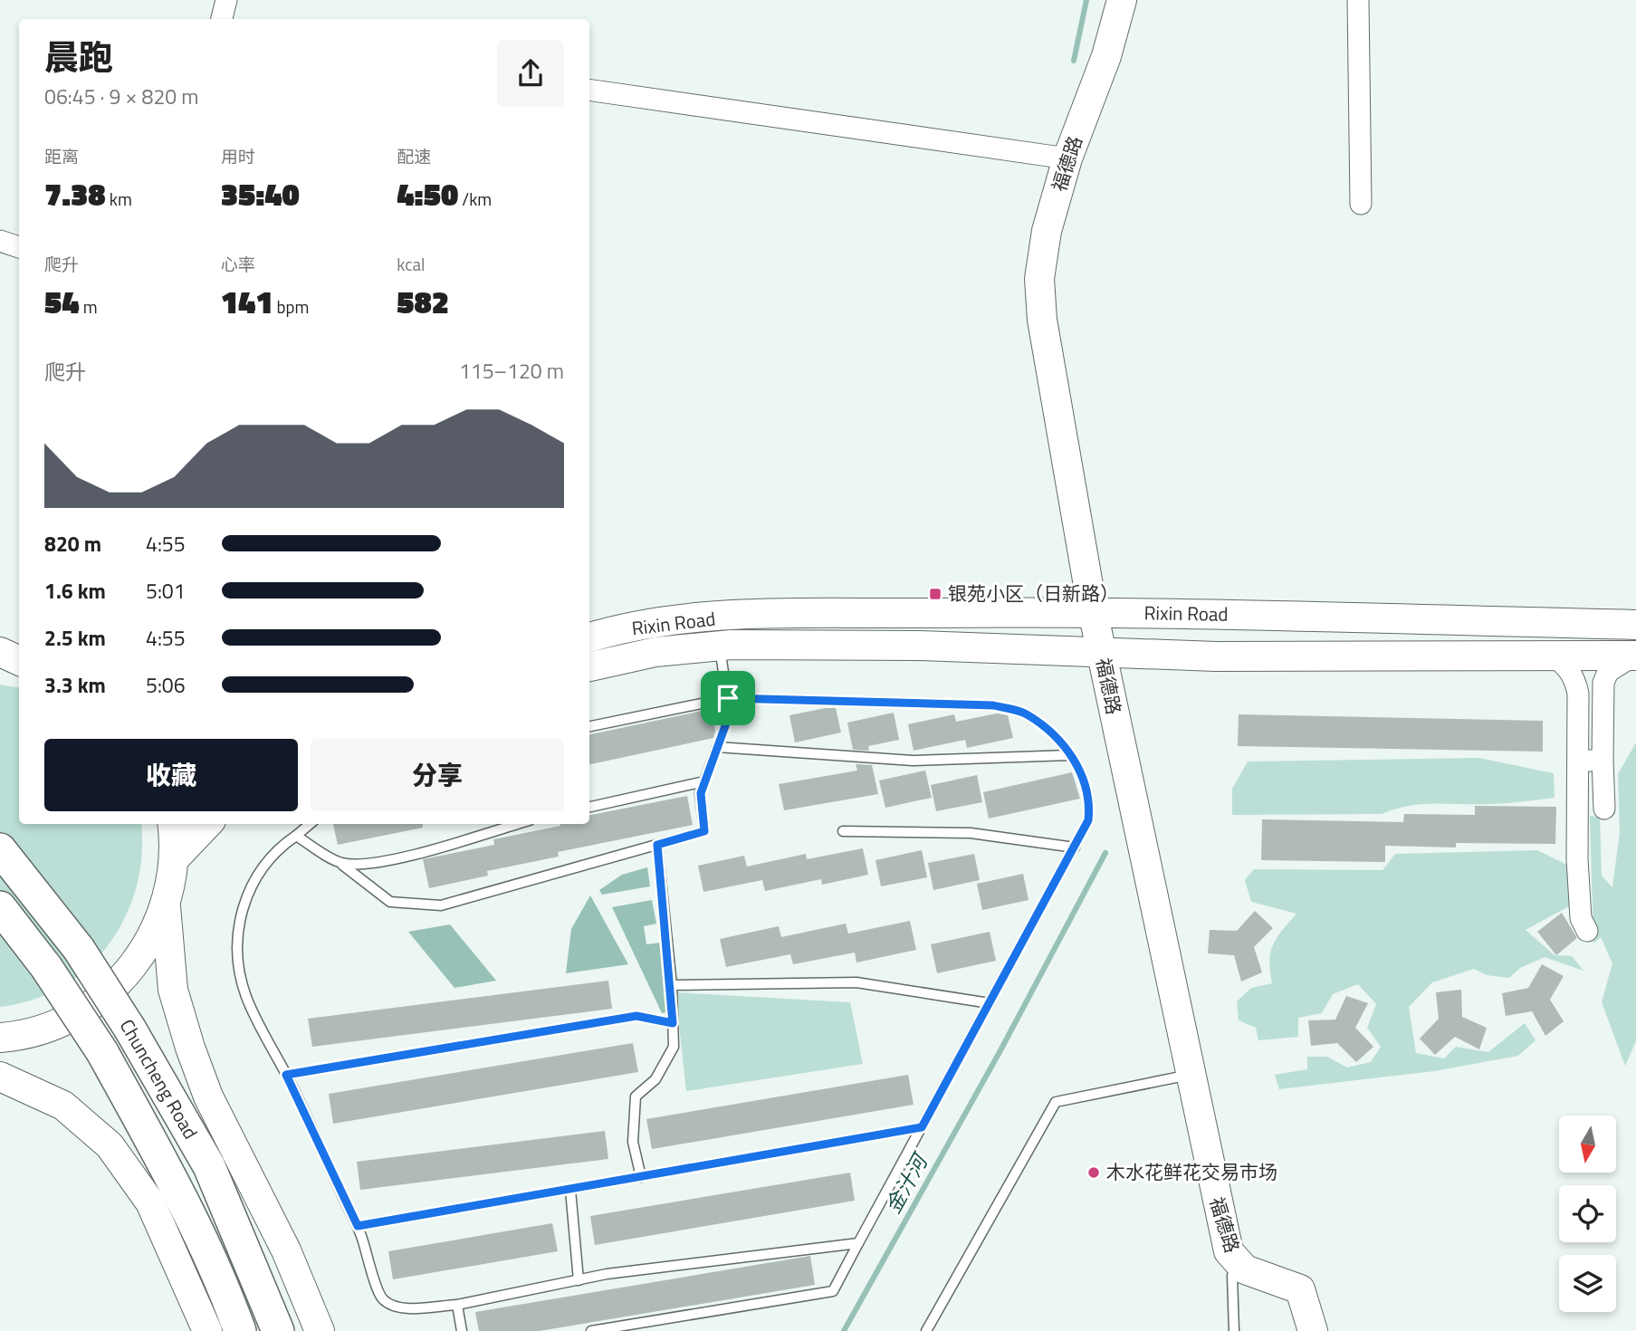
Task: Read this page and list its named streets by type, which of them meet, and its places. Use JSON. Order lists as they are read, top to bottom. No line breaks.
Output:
{"streets":{"main road":["福德路","Rixin Road","Chuncheng Road"]},"crossings":[["福德路","Rixin Road"]],"water":["金汁河"],"places":{"transit":["银苑小区（日新路）"],"other":["木水花鲜花交易市场"]},"north":"bottom","page":{"heading":["晨跑","06:45 · 9 × 820 m"],"stats":[["距离","7.38 km"],["用时","35:40"],["配速","4:50 /km"],["爬升","54 m"],["心率","141 bpm"],["kcal","582"]],"chart":["爬升","115–120 m"],"list":[{"name":"820 m","note":"4:55"},{"name":"1.6 km","note":"5:01"},{"name":"2.5 km","note":"4:55"},{"name":"3.3 km","note":"5:06"}],"buttons":["收藏","分享"]}}
